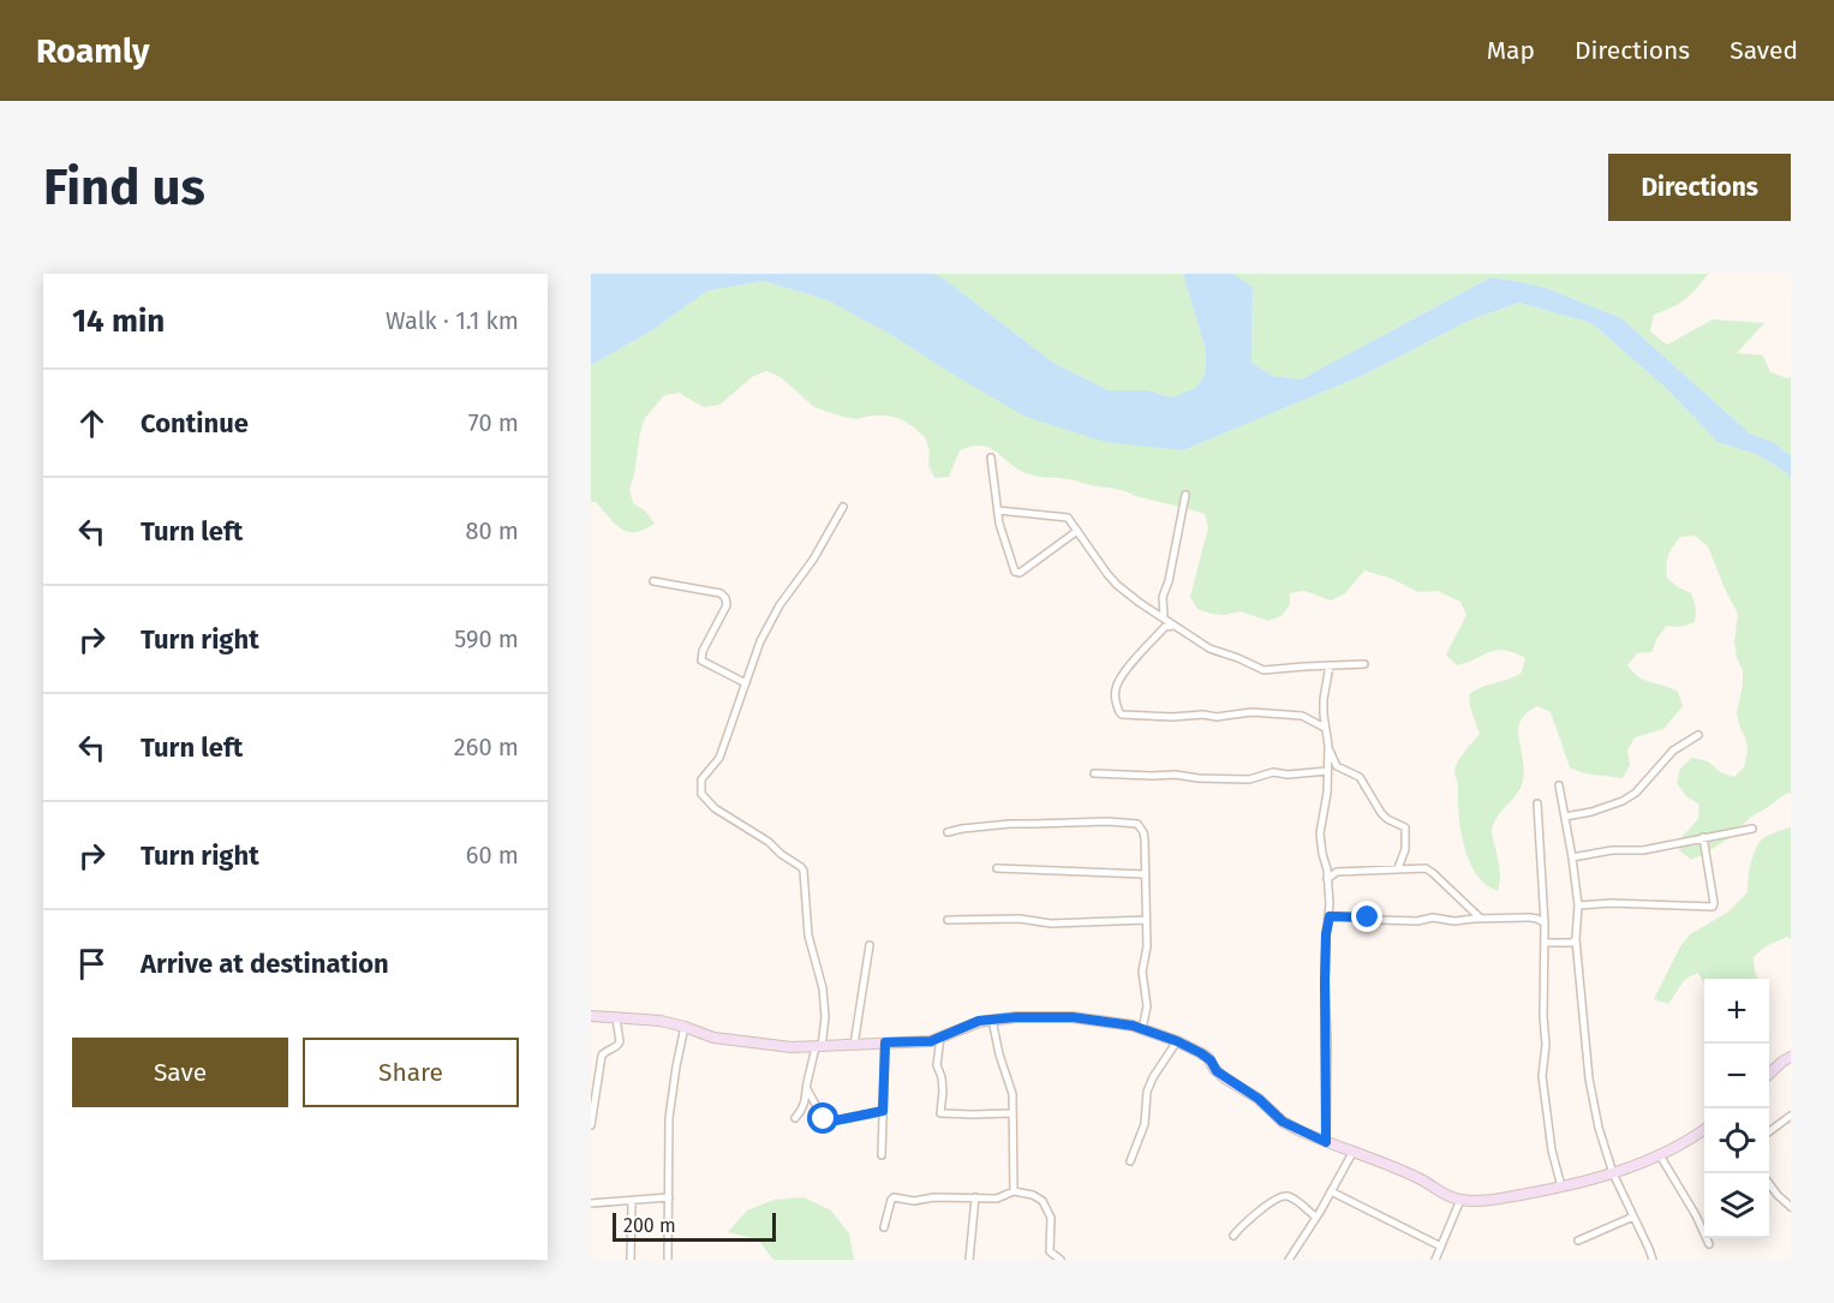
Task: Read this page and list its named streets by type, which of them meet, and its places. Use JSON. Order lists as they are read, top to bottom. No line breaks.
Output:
{"scale_bar":"200 m","page":{"header":"Roamly","nav":["Map","Directions","Saved"],"buttons":["Directions",["Save","Share"]],"title":"Find us","heading":["14 min","Walk · 1.1 km"],"list":[["Continue","70 m"],["Turn left","80 m"],["Turn right","590 m"],["Turn left","260 m"],["Turn right","60 m"],"Arrive at destination"],"map_buttons":["+","−"],"scale":"200 m"}}
